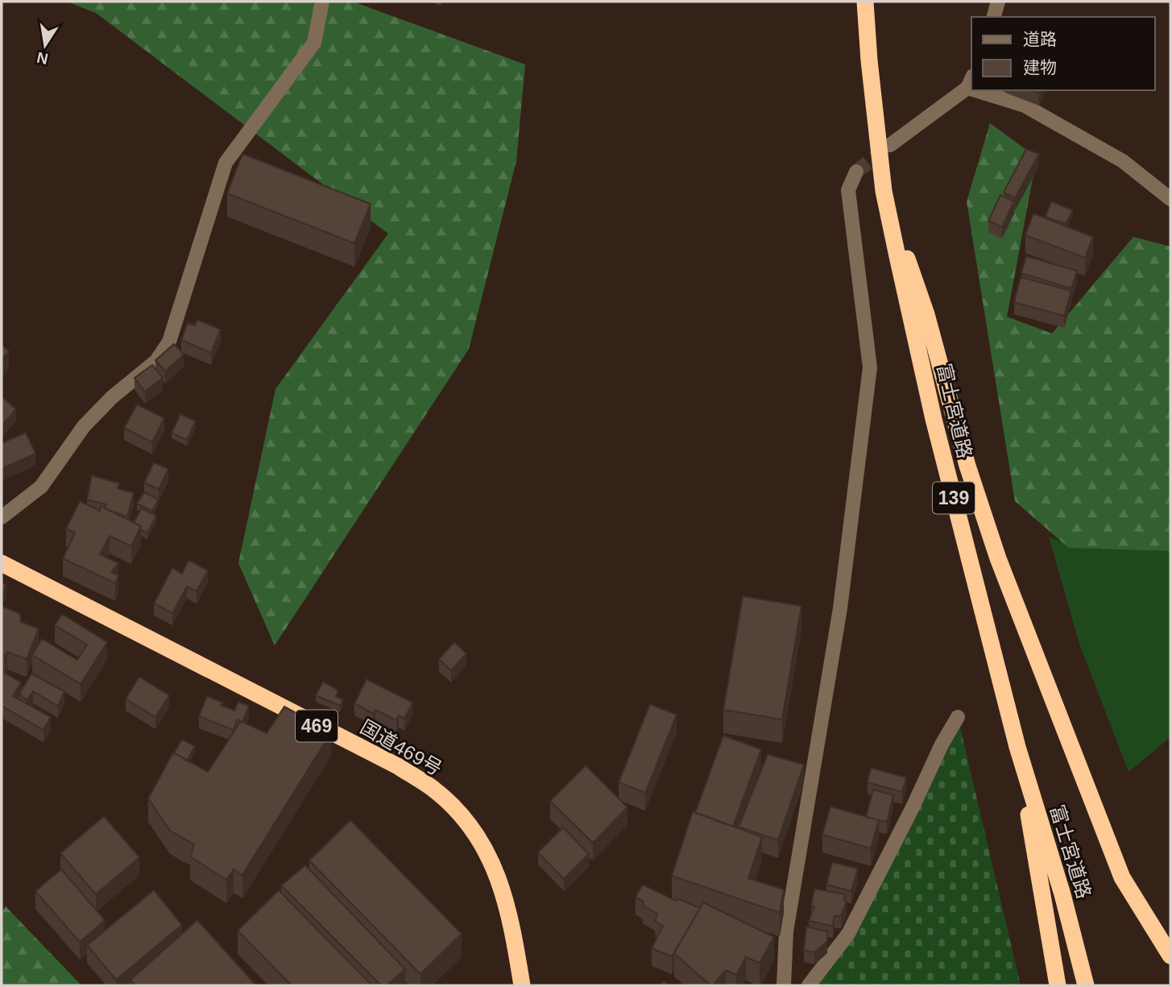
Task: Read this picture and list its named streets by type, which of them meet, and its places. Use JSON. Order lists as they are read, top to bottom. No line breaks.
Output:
{"streets":{"highway":["富士宮道路","139","469","国道469号"]},"legend":["道路","建物"],"north":"bottom"}
